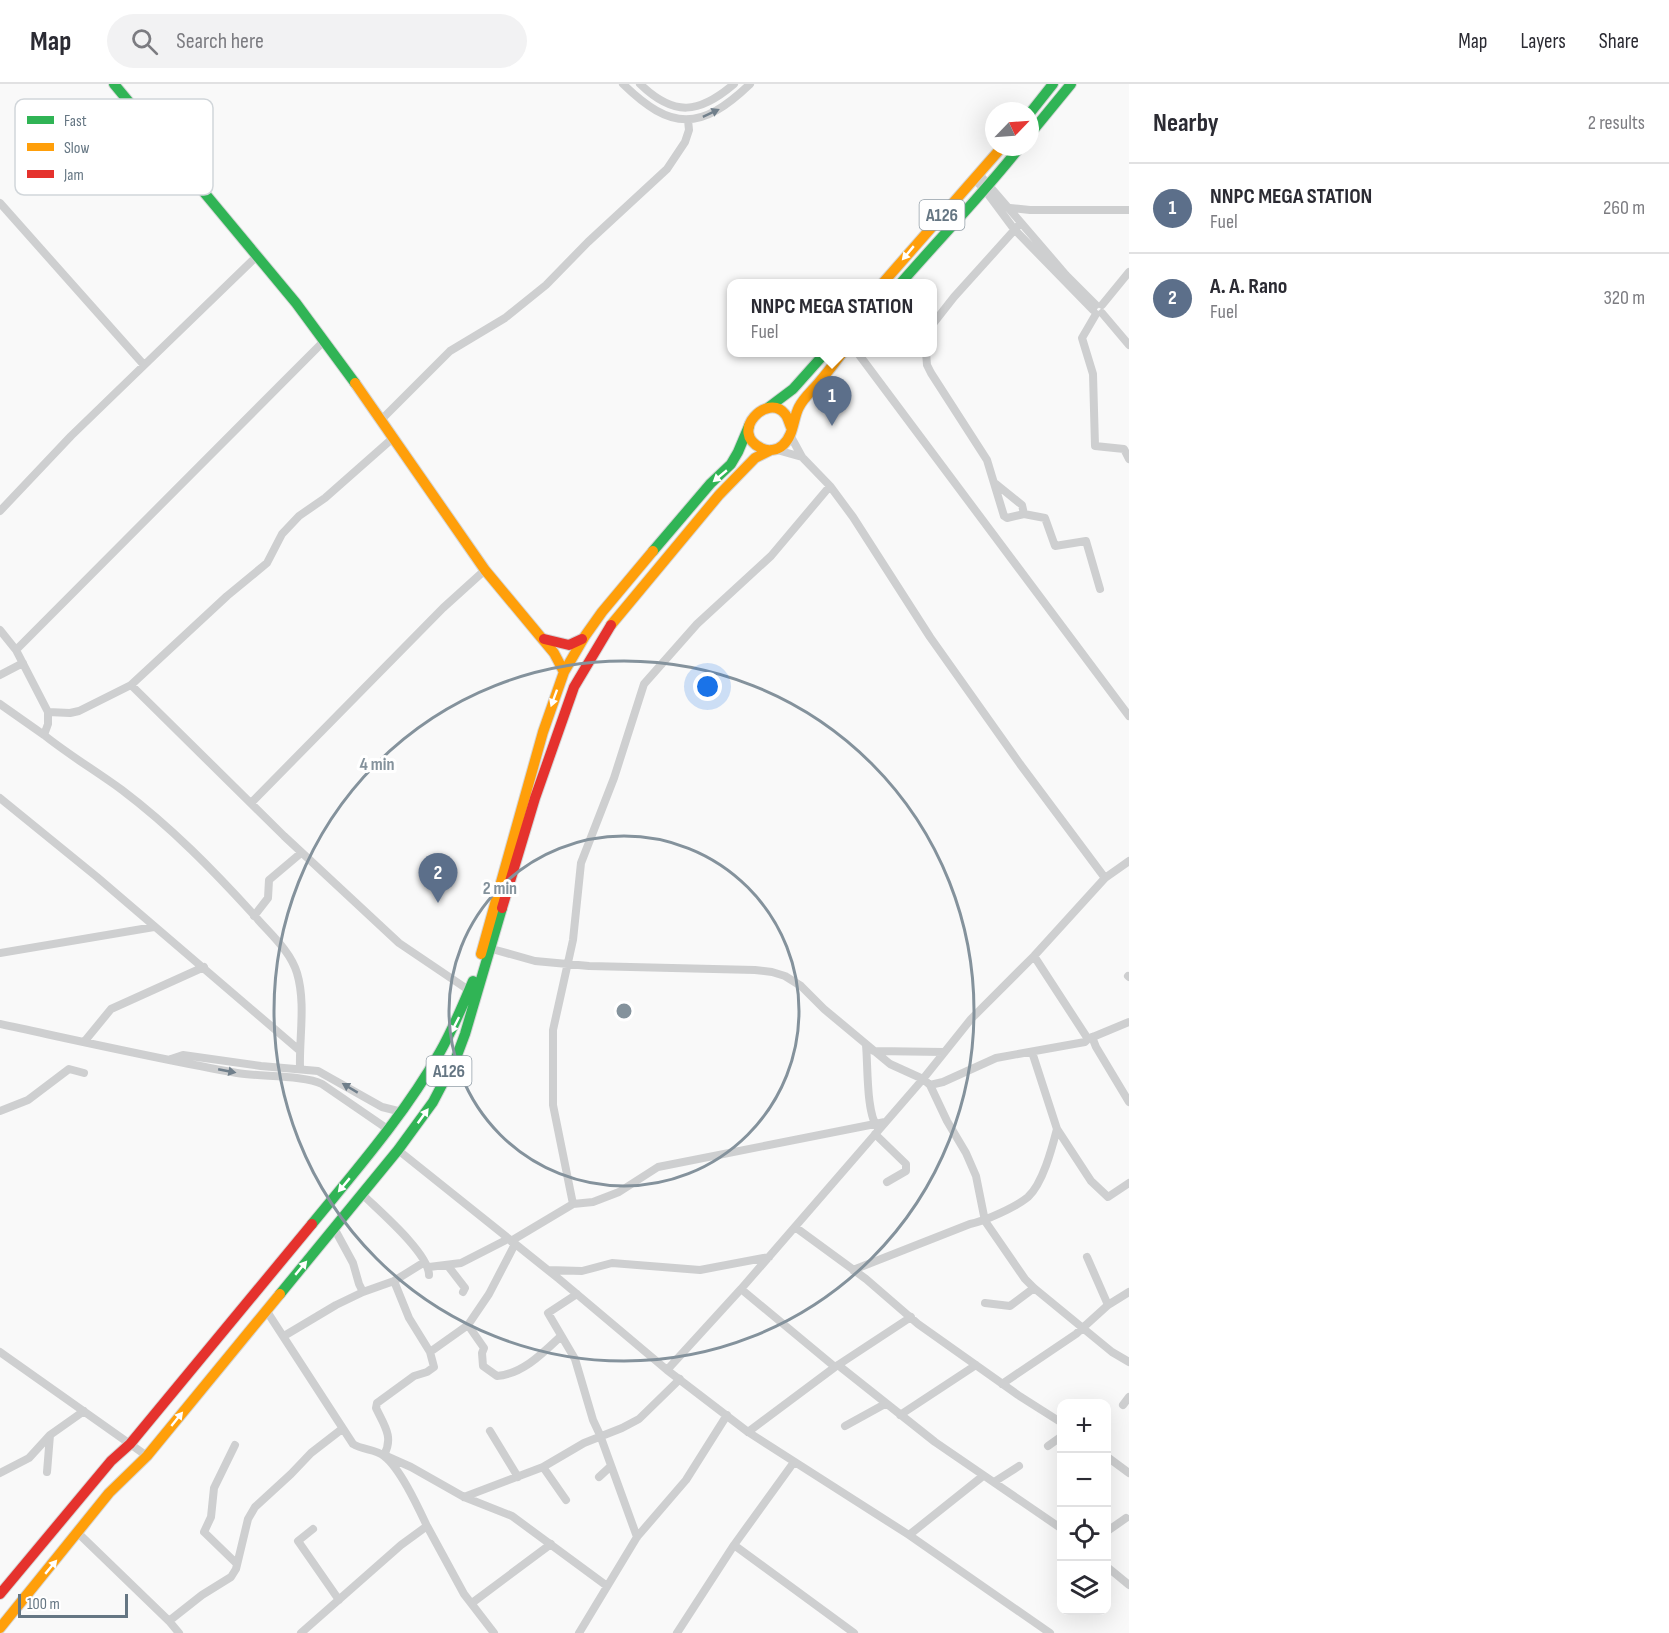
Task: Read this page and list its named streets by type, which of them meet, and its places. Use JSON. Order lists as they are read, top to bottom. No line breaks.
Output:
{"streets":{"main road":["A126"]},"legend":["Fast","Slow","Jam"],"scale_bar":"100 m","north":"top right","page":{"header":"Map","search":"Search here","nav":["Map","Layers","Share"],"heading":["Nearby","2 results"],"list":[{"mark":"1","name":"NNPC MEGA STATION","note":"Fuel","value":"260 m"},{"mark":"2","name":"A. A. Rano","note":"Fuel","value":"320 m"}],"popup":["NNPC MEGA STATION","Fuel"],"pins":["1","2"],"map_buttons":["+","−"],"scale":"100 m"},"rings":["4 min","2 min"]}
